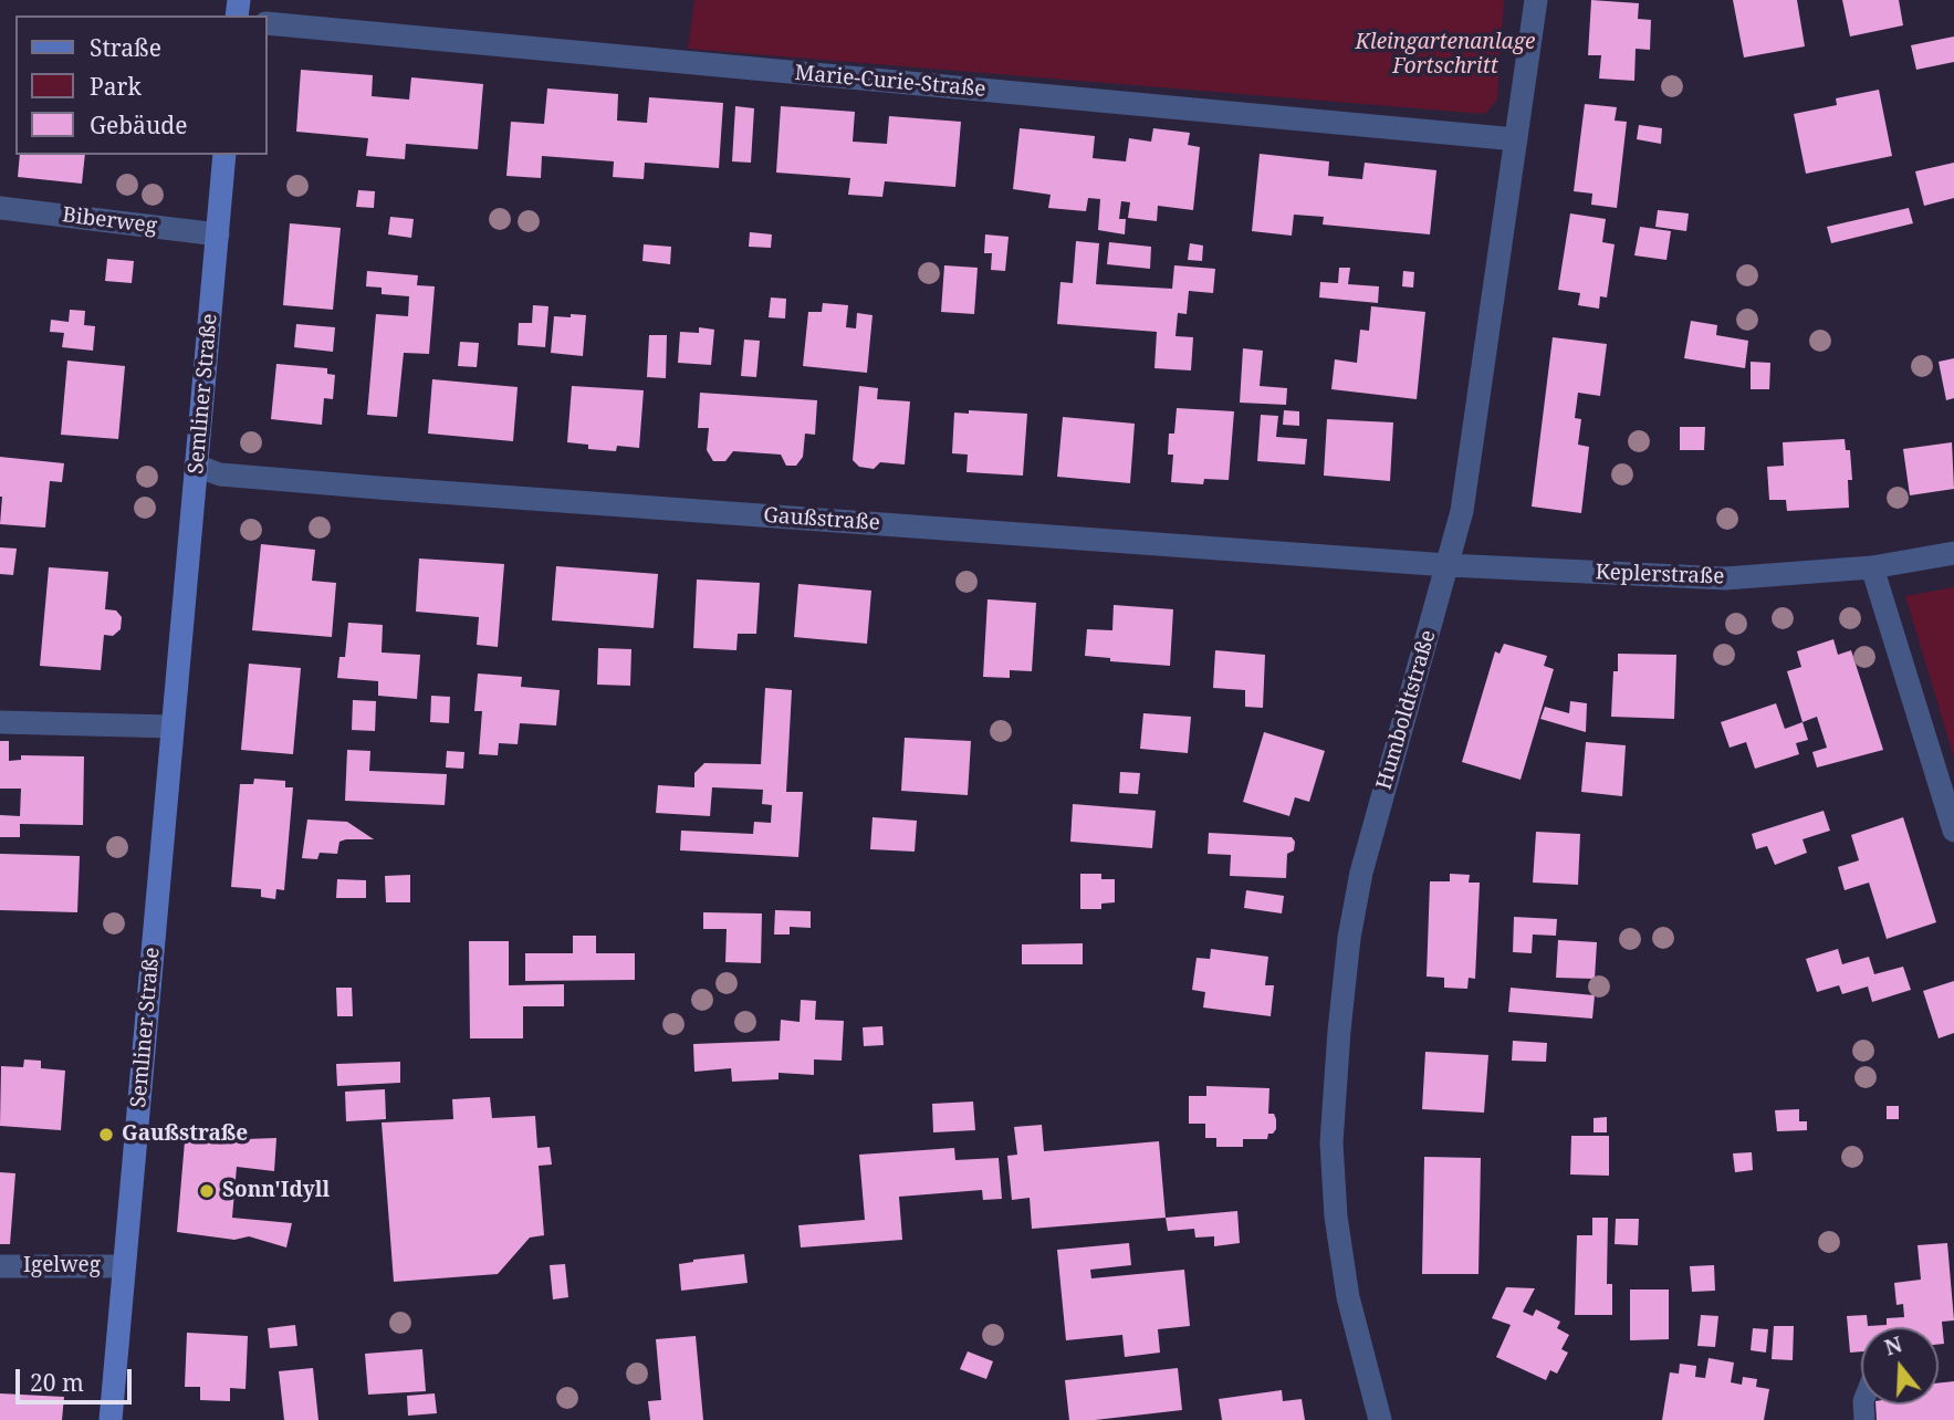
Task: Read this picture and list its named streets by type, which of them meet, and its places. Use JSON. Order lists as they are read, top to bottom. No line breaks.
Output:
{"streets":{"street":["Marie-Curie-Straße","Biberweg","Semliner Straße","Gaußstraße","Keplerstraße","Humboldtstraße","Igelweg"]},"crossings":[["Marie-Curie-Straße","Humboldtstraße"],["Biberweg","Semliner Straße"],["Semliner Straße","Gaußstraße"],["Semliner Straße","Igelweg"],["Gaußstraße","Keplerstraße"],["Gaußstraße","Humboldtstraße"],["Keplerstraße","Humboldtstraße"]],"parks":["Kleingartenanlage Fortschritt"],"places":["Gaußstraße","Sonn'Idyll"],"legend":["Straße","Park","Gebäude"],"scale_bar":"20 m","north":"top"}
